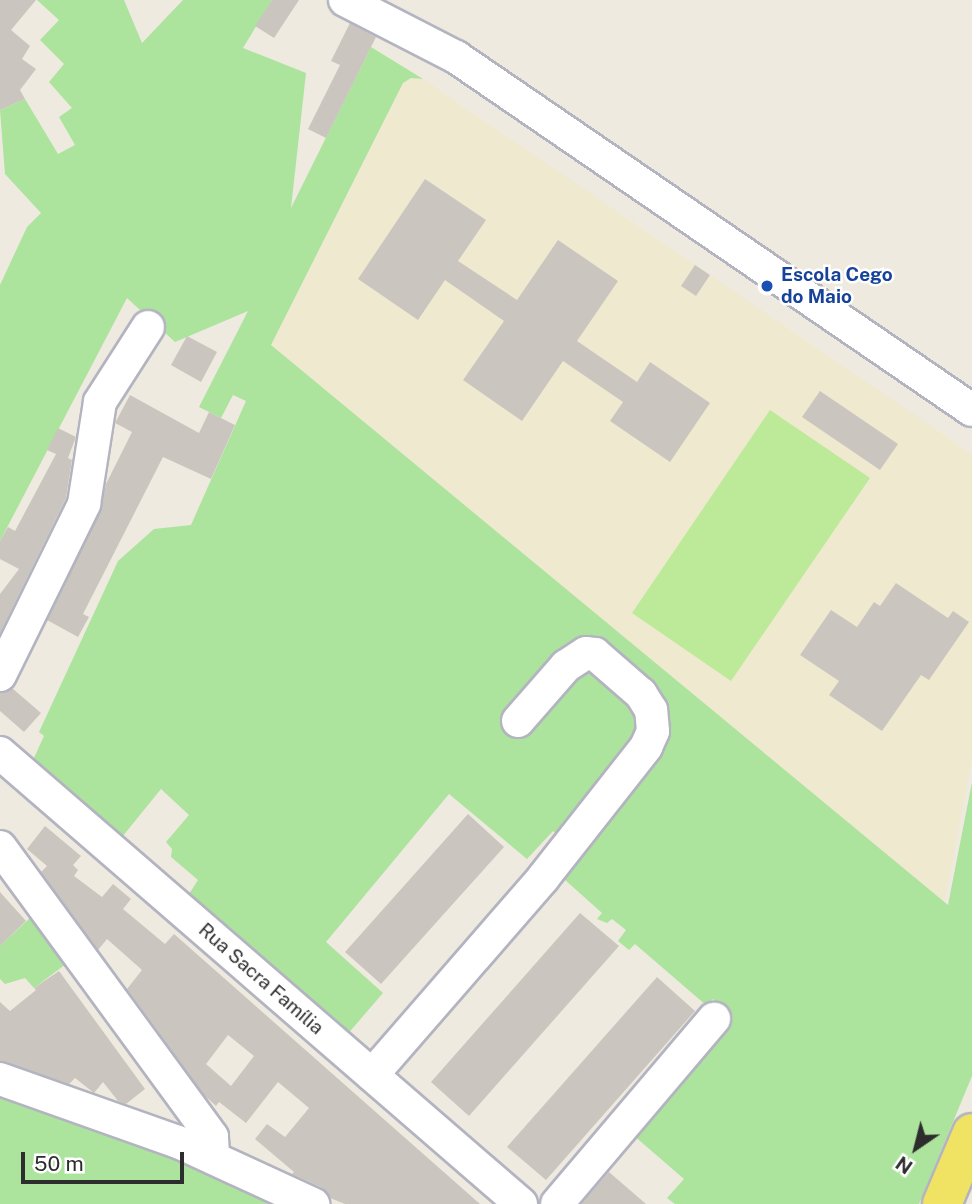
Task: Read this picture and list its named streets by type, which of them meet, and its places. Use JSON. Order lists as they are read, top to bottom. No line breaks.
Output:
{"streets":{"street":["Rua Sacra Família"]},"places":["Escola Cego do Maio"],"scale_bar":"50 m","north":"bottom left"}
